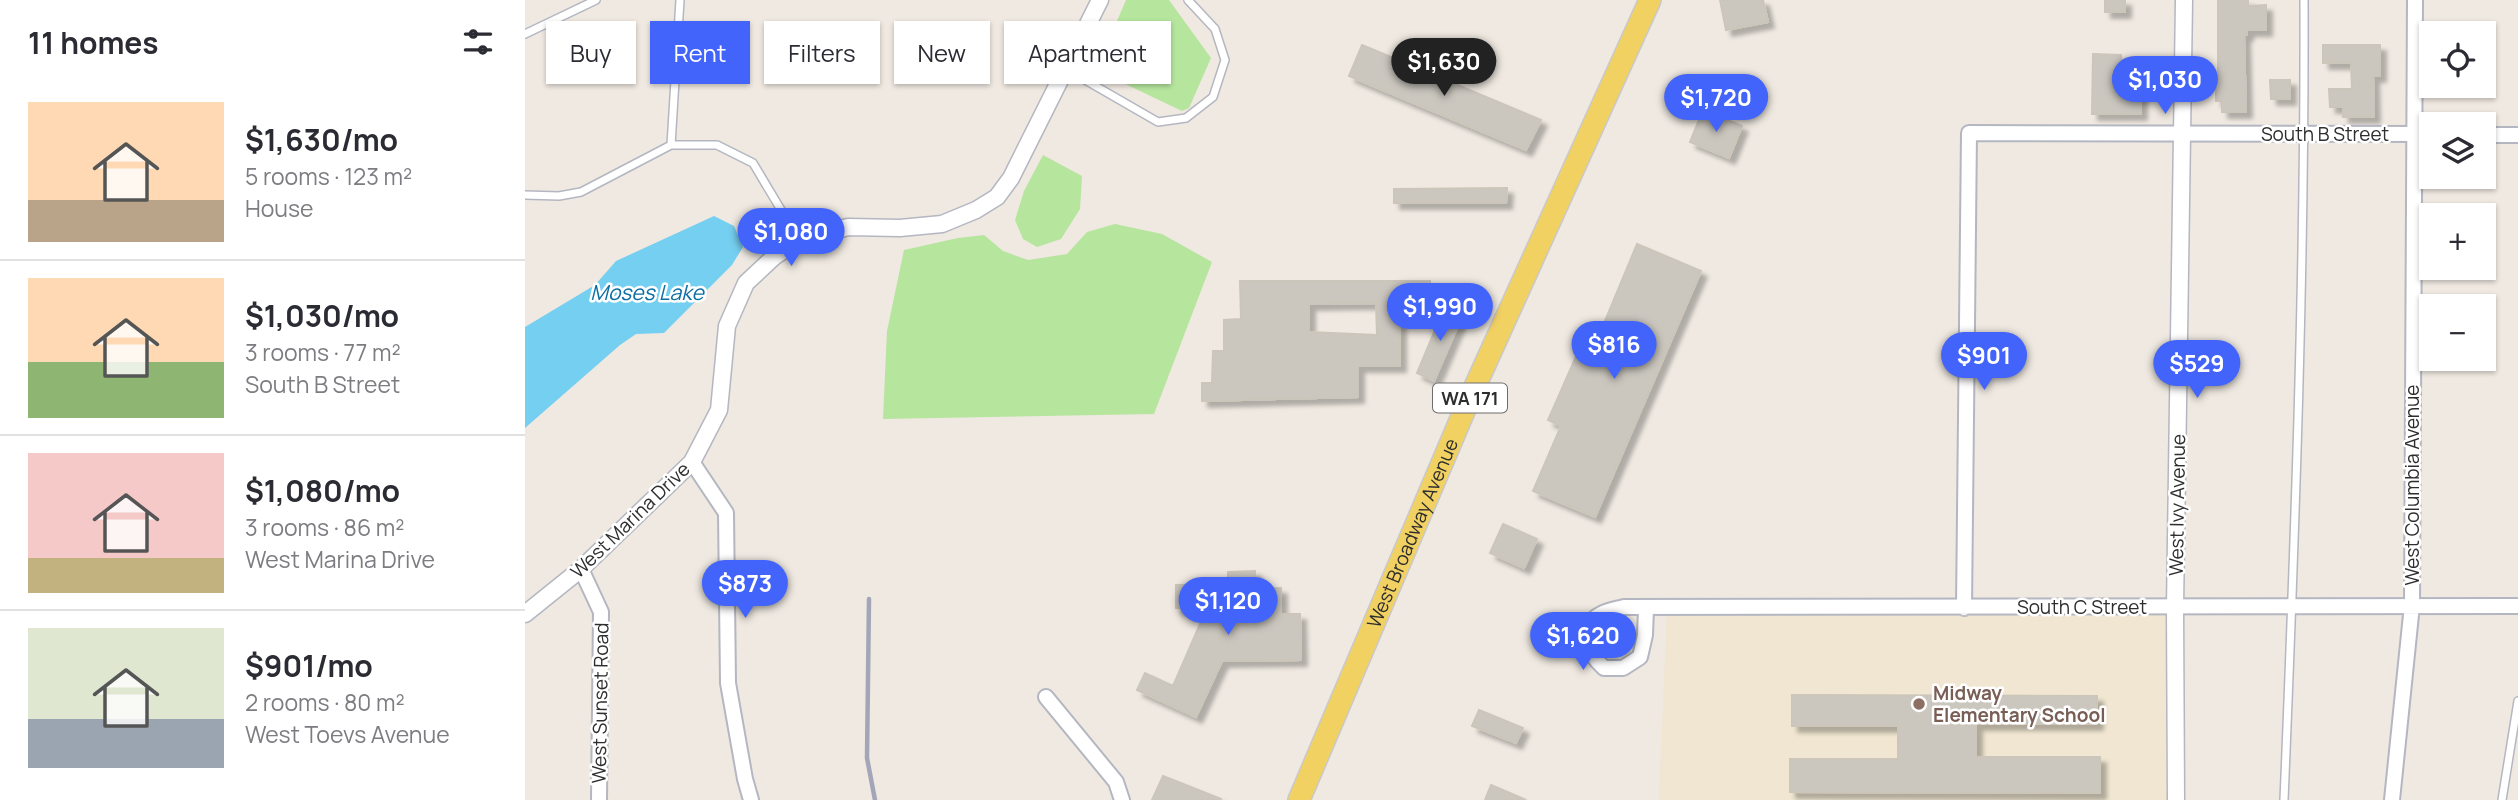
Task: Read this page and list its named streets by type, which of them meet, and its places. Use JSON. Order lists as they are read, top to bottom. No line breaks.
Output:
{"streets":{"main road":["WA 171","West Broadway Avenue"],"street":["South B Street","West Columbia Avenue","West Ivy Avenue","West Marina Drive","South C Street","West Sunset Road"]},"crossings":[["South B Street","West Columbia Avenue"],["South B Street","West Ivy Avenue"],["South B Street","South C Street"],["West Columbia Avenue","South C Street"],["West Ivy Avenue","South C Street"],["West Marina Drive","West Sunset Road"]],"water":["Moses Lake"],"places":["Midway Elementary School"],"page":{"heading":"11 homes","map_buttons":["+","−"],"chip":["Buy","Rent","Filters","New","Apartment"],"price":["$1,630","$1,030","$1,720","$1,080","$1,990","$816","$901","$529","$873","$1,120","$1,620"],"list":[{"name":"$1,630/mo","note":"5 rooms · 123 m² · House"},{"name":"$1,030/mo","note":"3 rooms · 77 m² · South B Street"},{"name":"$1,080/mo","note":"3 rooms · 86 m² · West Marina Drive"},{"name":"$901/mo","note":"2 rooms · 80 m² · West Toevs Avenue"}]}}
